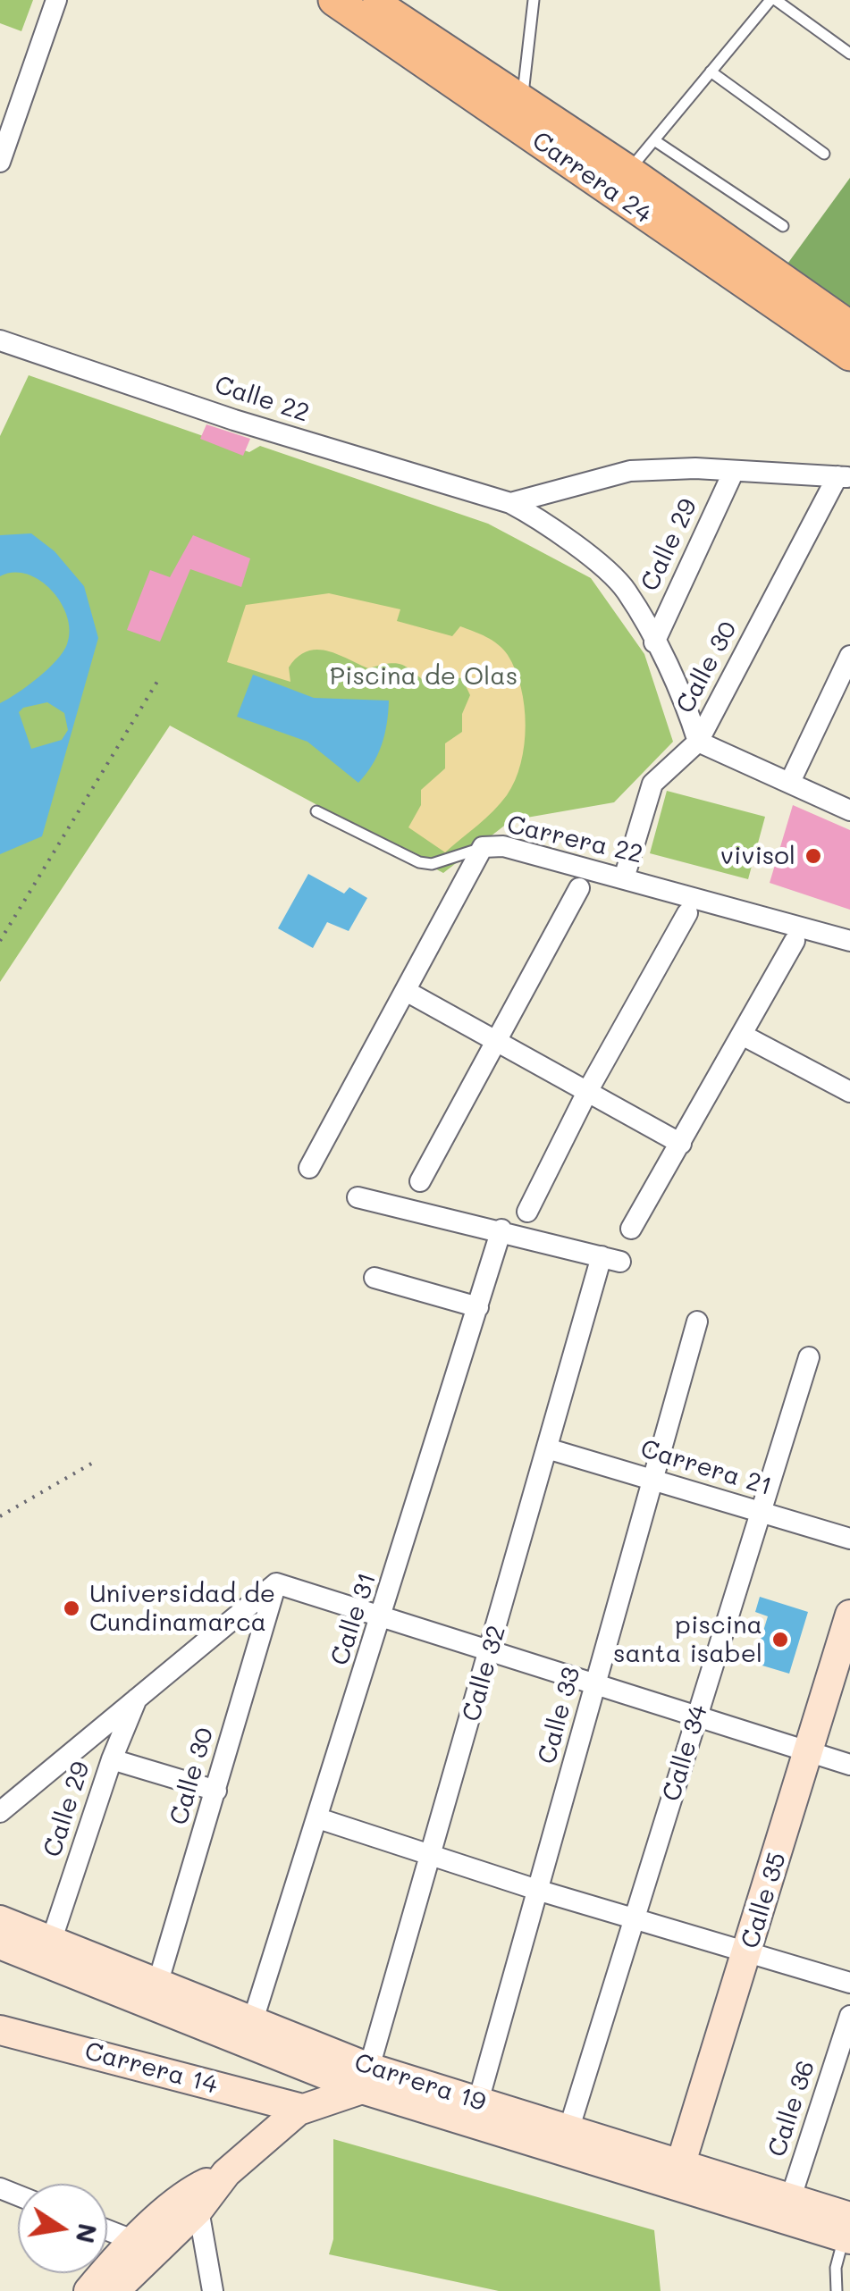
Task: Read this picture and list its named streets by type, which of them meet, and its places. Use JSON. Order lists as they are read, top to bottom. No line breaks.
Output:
{"streets":{"main road":["Carrera 24"],"street":["Calle 22","Calle 29","Calle 30","Carrera 22","Carrera 21","Calle 31","Calle 32","Calle 33","Calle 34","Calle 35","Carrera 14","Carrera 19","Calle 36"]},"crossings":[["Calle 22","Calle 29"],["Calle 22","Calle 30"],["Calle 29","Carrera 19"],["Calle 30","Carrera 22"],["Calle 30","Carrera 19"],["Carrera 21","Calle 32"],["Carrera 21","Calle 33"],["Carrera 21","Calle 34"],["Calle 31","Calle 32"],["Calle 31","Carrera 19"],["Calle 32","Carrera 19"],["Calle 33","Carrera 19"],["Calle 34","Carrera 19"],["Calle 35","Carrera 19"],["Carrera 19","Calle 36"]],"parks":["Piscina de Olas"],"places":["vivisol","Universidad de Cundinamarca","piscina santa isabel"],"north":"right"}
